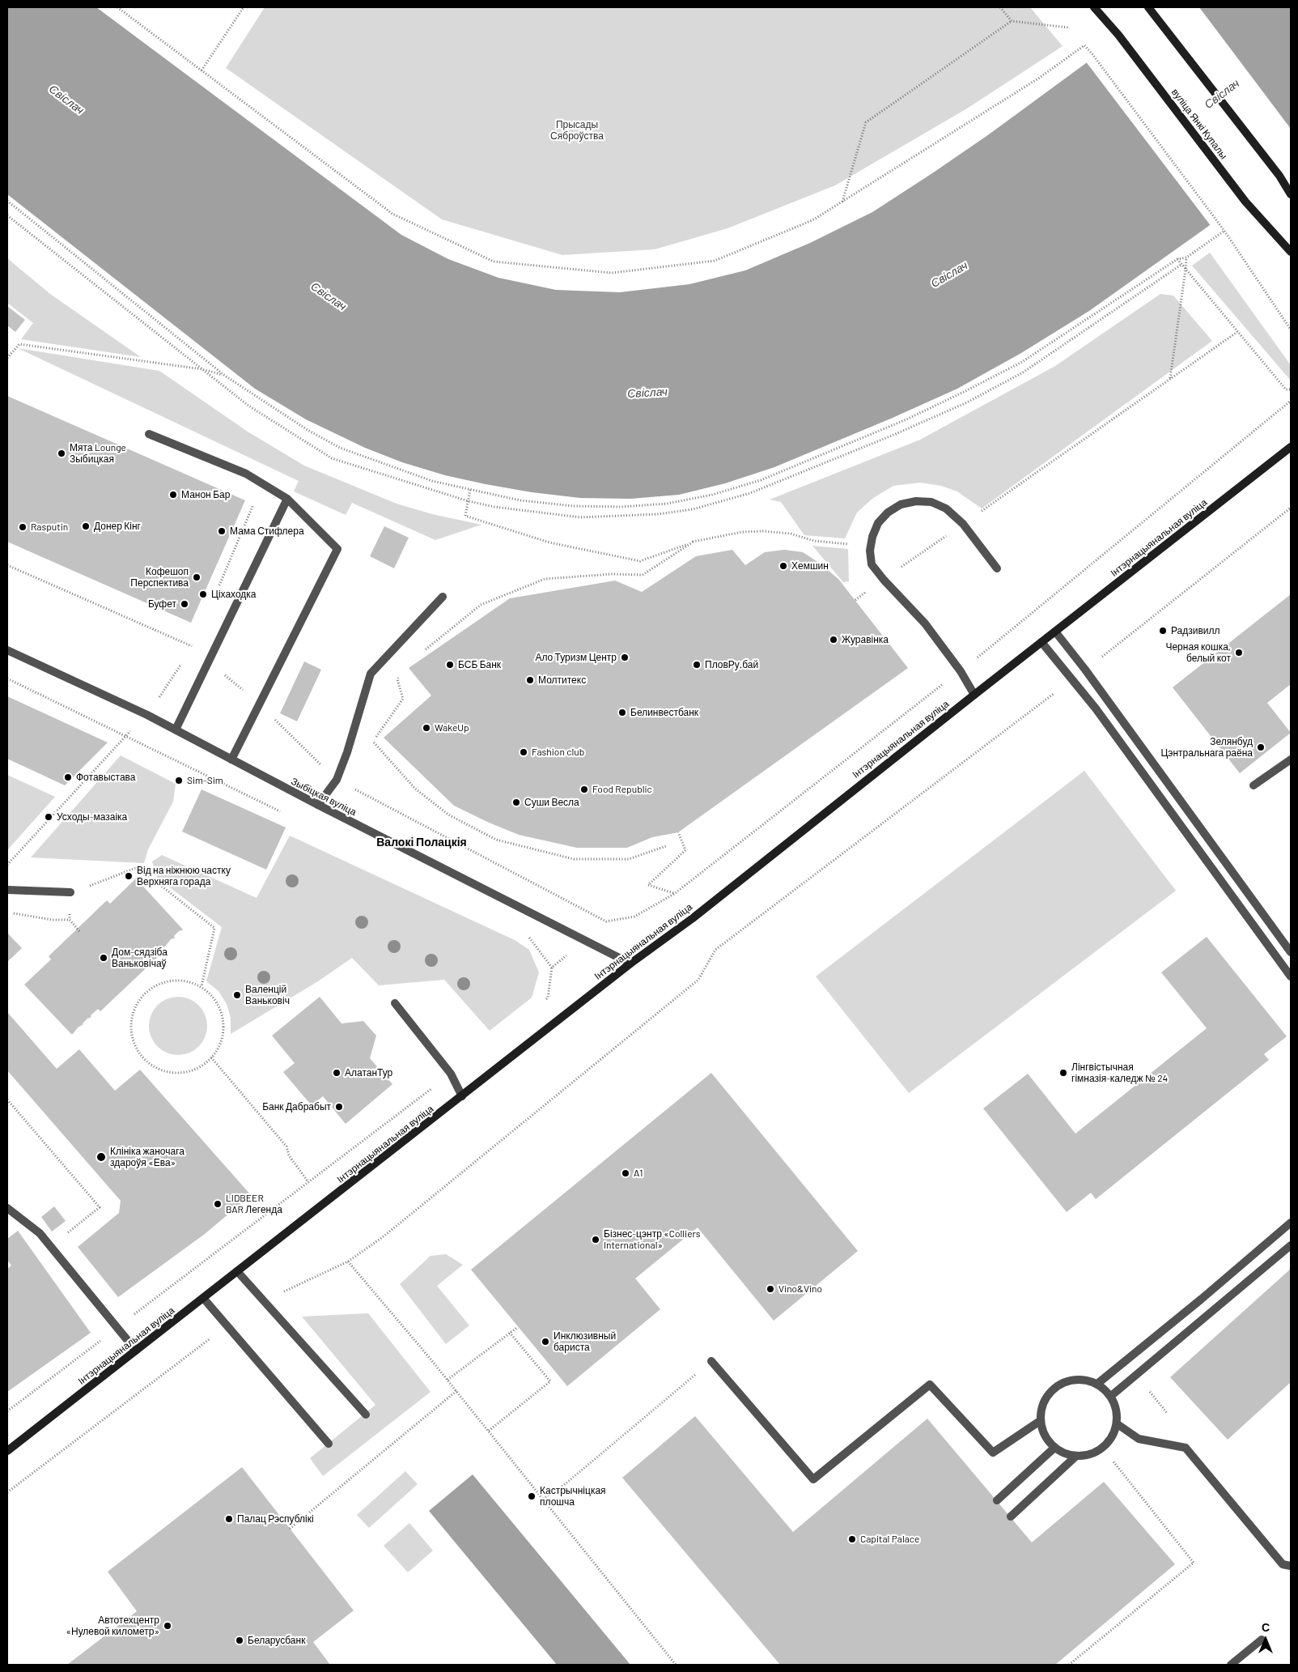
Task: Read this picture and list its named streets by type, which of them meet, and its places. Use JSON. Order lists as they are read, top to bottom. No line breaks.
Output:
{"streets":{"main road":["вуліца Янкі Купалы","Інтэрнацыянальная вуліца"],"street":["Зыбіцкая вуліца"]},"crossings":[["Інтэрнацыянальная вуліца","Зыбіцкая вуліца"]],"districts":["Валокі Полацкія"],"water":["Свіслач"],"parks":["Прысады Сяброўства"],"places":["Мята Lounge Зыбицкая","Манон Бар","Донер Кінг","Rasputin","Мама Стифлера","Хемшин","Кофешоп Перспектива","Ціхаходка","Буфет","Радзивилл","Журавінка","Черная кошка, белый кот","Ало Туризм Центр","БСБ Банк","ПловРу.бай","Молтитекс","Белинвестбанк","WakeUp","Зелянбуд Цэнтральнага раёна","Fashion club","Фотавыстава","Sim-Sim","Food Republic","Суши Весла","Усходы-мазаіка","Від на ніжнюю частку Верхняга горада","Дом-сядзіба Ваньковічаў","Валенцій Ваньковіч","АлатанТур","Лінгвістычная гімназія-каледж № 24","Банк Дабрабыт","Клініка жаночага здароўя «Ева»","A1","LIDBEER BAR Легенда","Бізнес-цэнтр «Colliers International»","Vino&Vino","Инклюзивный бариста","Кастрычніцкая плошча","Палац Рэспублікі","Capital Palace","Автотехцентр «Нулевой километр»","Беларусбанк"],"north":"top"}
